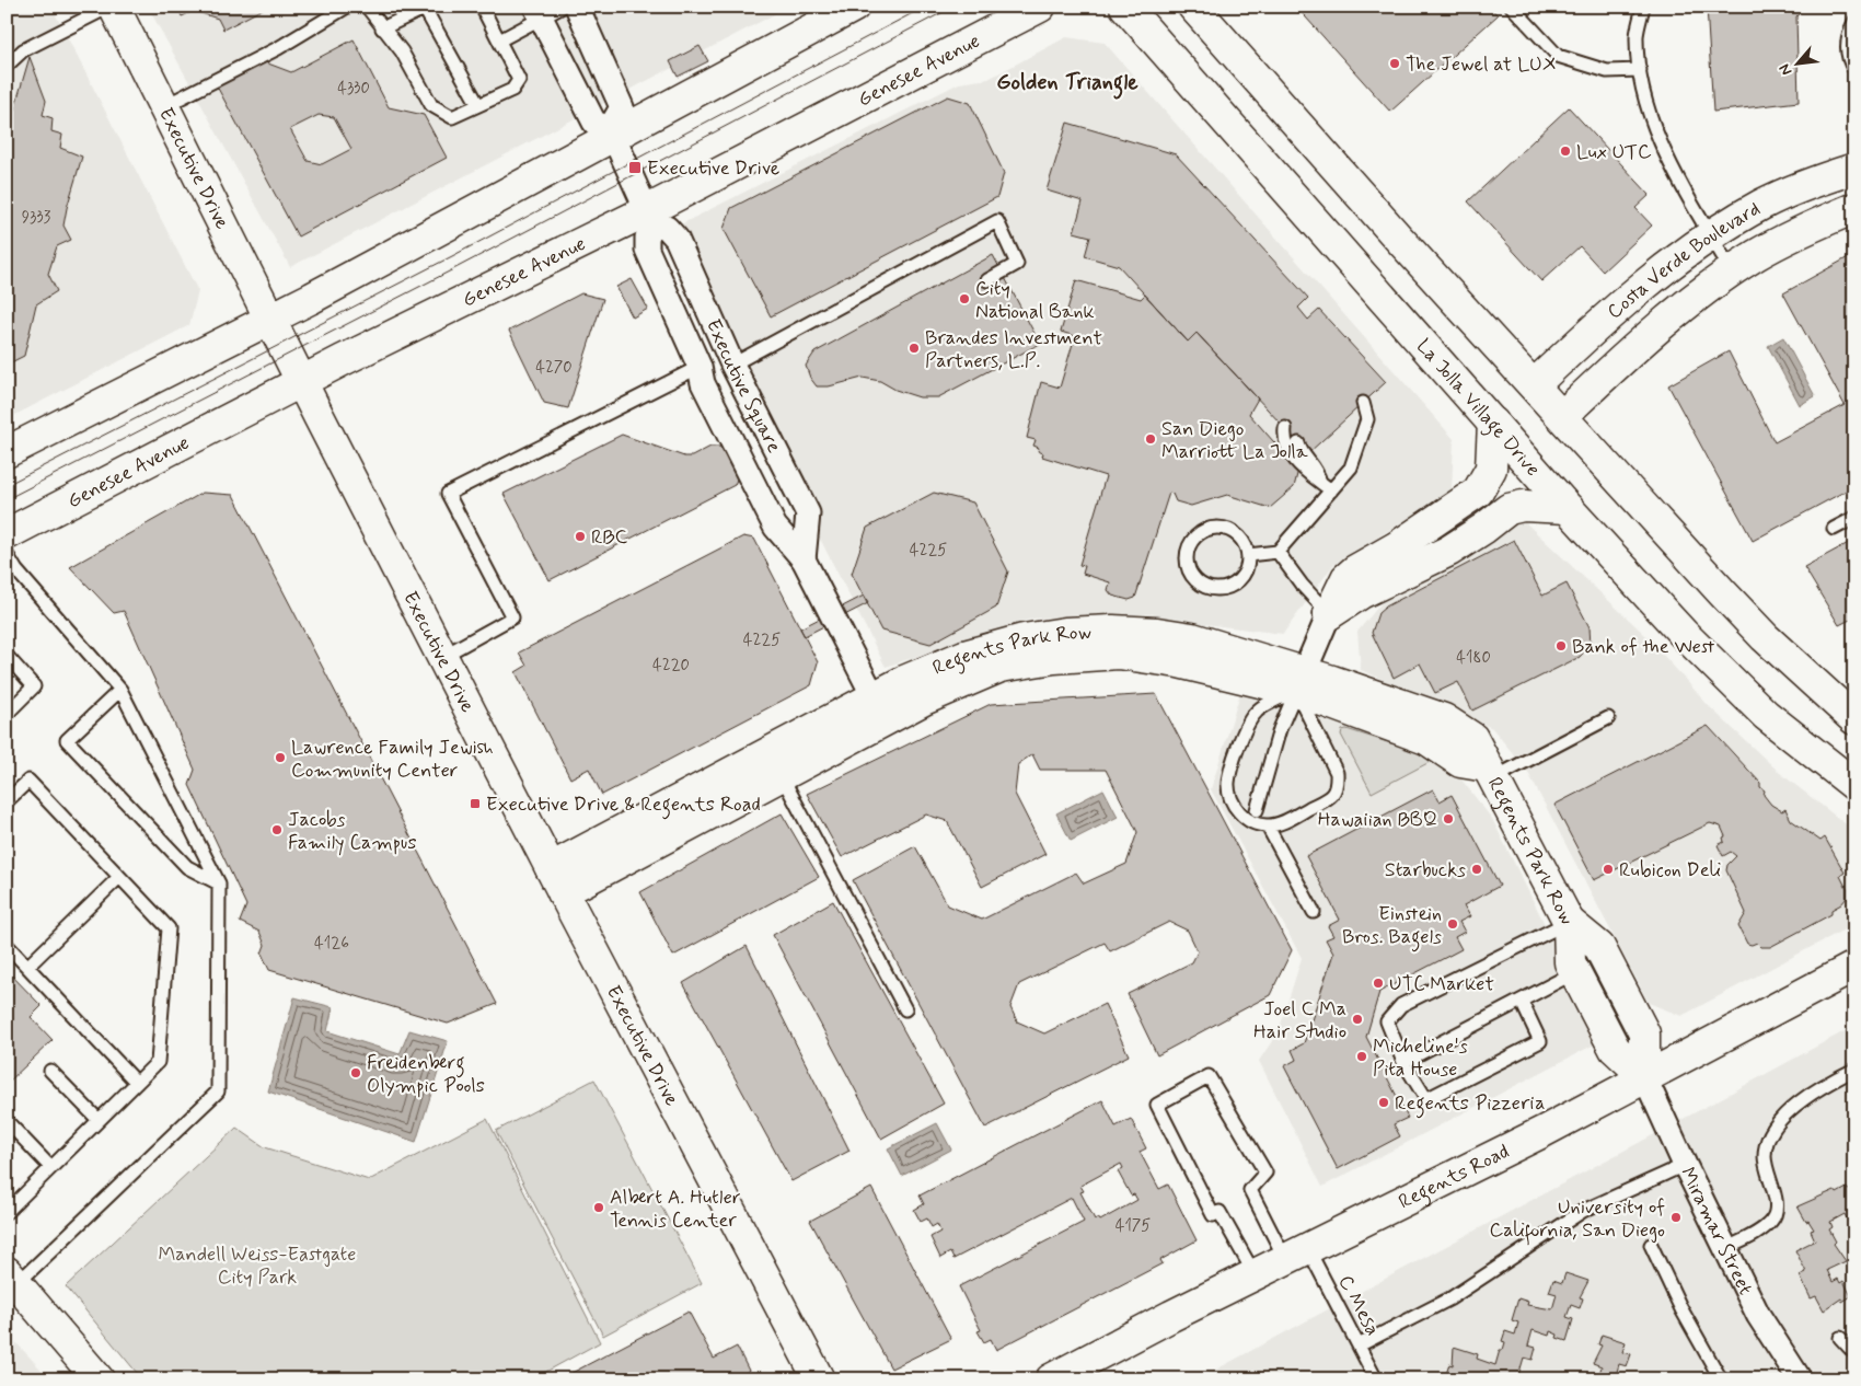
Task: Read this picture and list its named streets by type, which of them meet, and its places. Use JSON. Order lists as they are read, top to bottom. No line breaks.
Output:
{"streets":{"main road":["Genesee Avenue","Executive Drive","Costa Verde Boulevard","La Jolla Village Drive","Regents Park Row","Regents Road"],"street":["Executive Square","Miramar Street"],"lane":["C Mesa"]},"crossings":[["Genesee Avenue","Executive Drive"],["Genesee Avenue","Executive Square"],["Executive Drive","Regents Park Row"],["Executive Square","Regents Park Row"],["Regents Park Row","Regents Road"],["Regents Park Row","Miramar Street"],["Regents Road","Miramar Street"],["Regents Road","C Mesa"]],"districts":["Golden Triangle"],"parks":["Mandell Weiss-Eastgate City Park"],"places":{"other":["The Jewel at LUX","Lux UTC","City National Bank","Brandes Investment Partners, L.P.","San Diego Marriott La Jolla","RBC","Bank of the West","Lawrence Family Jewish Community Center","Hawaiian BBQ","Jacobs Family Campus","Starbucks","Rubicon Deli","Einstein Bros. Bagels","UTC Market","Joel C Ma Hair Studio","Micheline's Pita House","Freidenberg Olympic Pools","Regents Pizzeria","Albert A. Hutler Tennis Center","University of California, San Diego"],"transit":["Executive Drive","Executive Drive & Regents Road"]},"house_numbers":["4330","9333","4270","4225","4225","4180","4220","4126","4175"],"north":"bottom left"}
